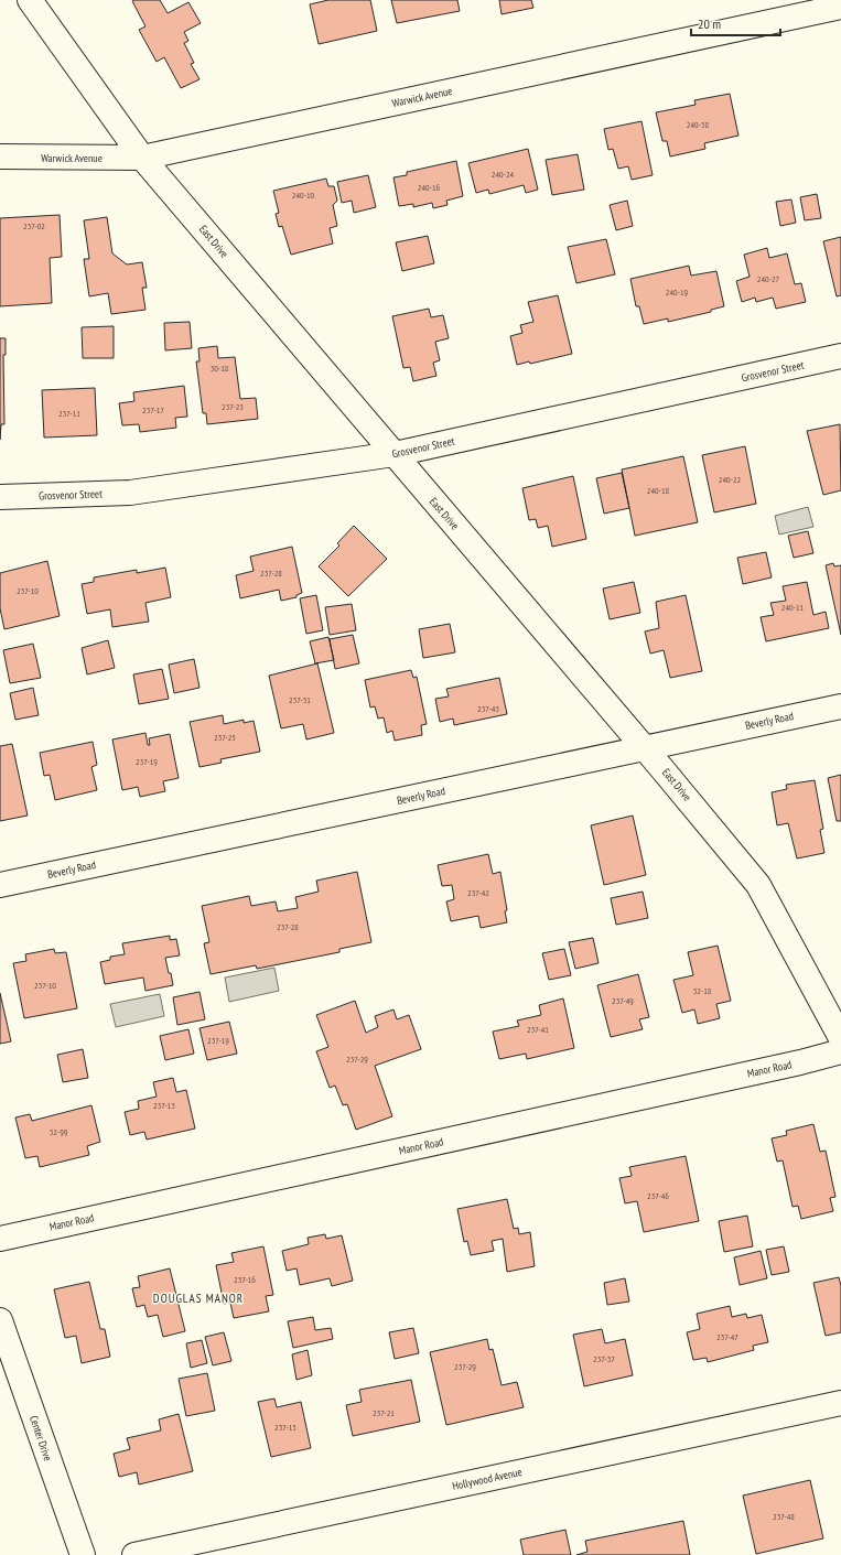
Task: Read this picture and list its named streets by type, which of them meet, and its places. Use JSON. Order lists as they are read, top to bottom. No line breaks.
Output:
{"streets":{"street":["Warwick Avenue","East Drive","Grosvenor Street","Beverly Road","Manor Road","Center Drive","Hollywood Avenue"]},"crossings":[["Warwick Avenue","East Drive"],["East Drive","Grosvenor Street"],["East Drive","Beverly Road"]],"districts":["DOUGLAS MANOR"],"house_numbers":["240-38","240-24","240-16","240-10","237-02","240-27","240-19","30-18","237-23","237-17","237-11","240-22","240-18","237-28","237-10","240-11","237-31","237-43","237-25","237-19","237-42","237-28","237-10","32-18","237-49","237-41","237-19","237-29","237-13","32-99","237-46","237-16","237-47","237-37","237-29","237-21","237-15","237-48"],"scale_bar":"20 m"}
